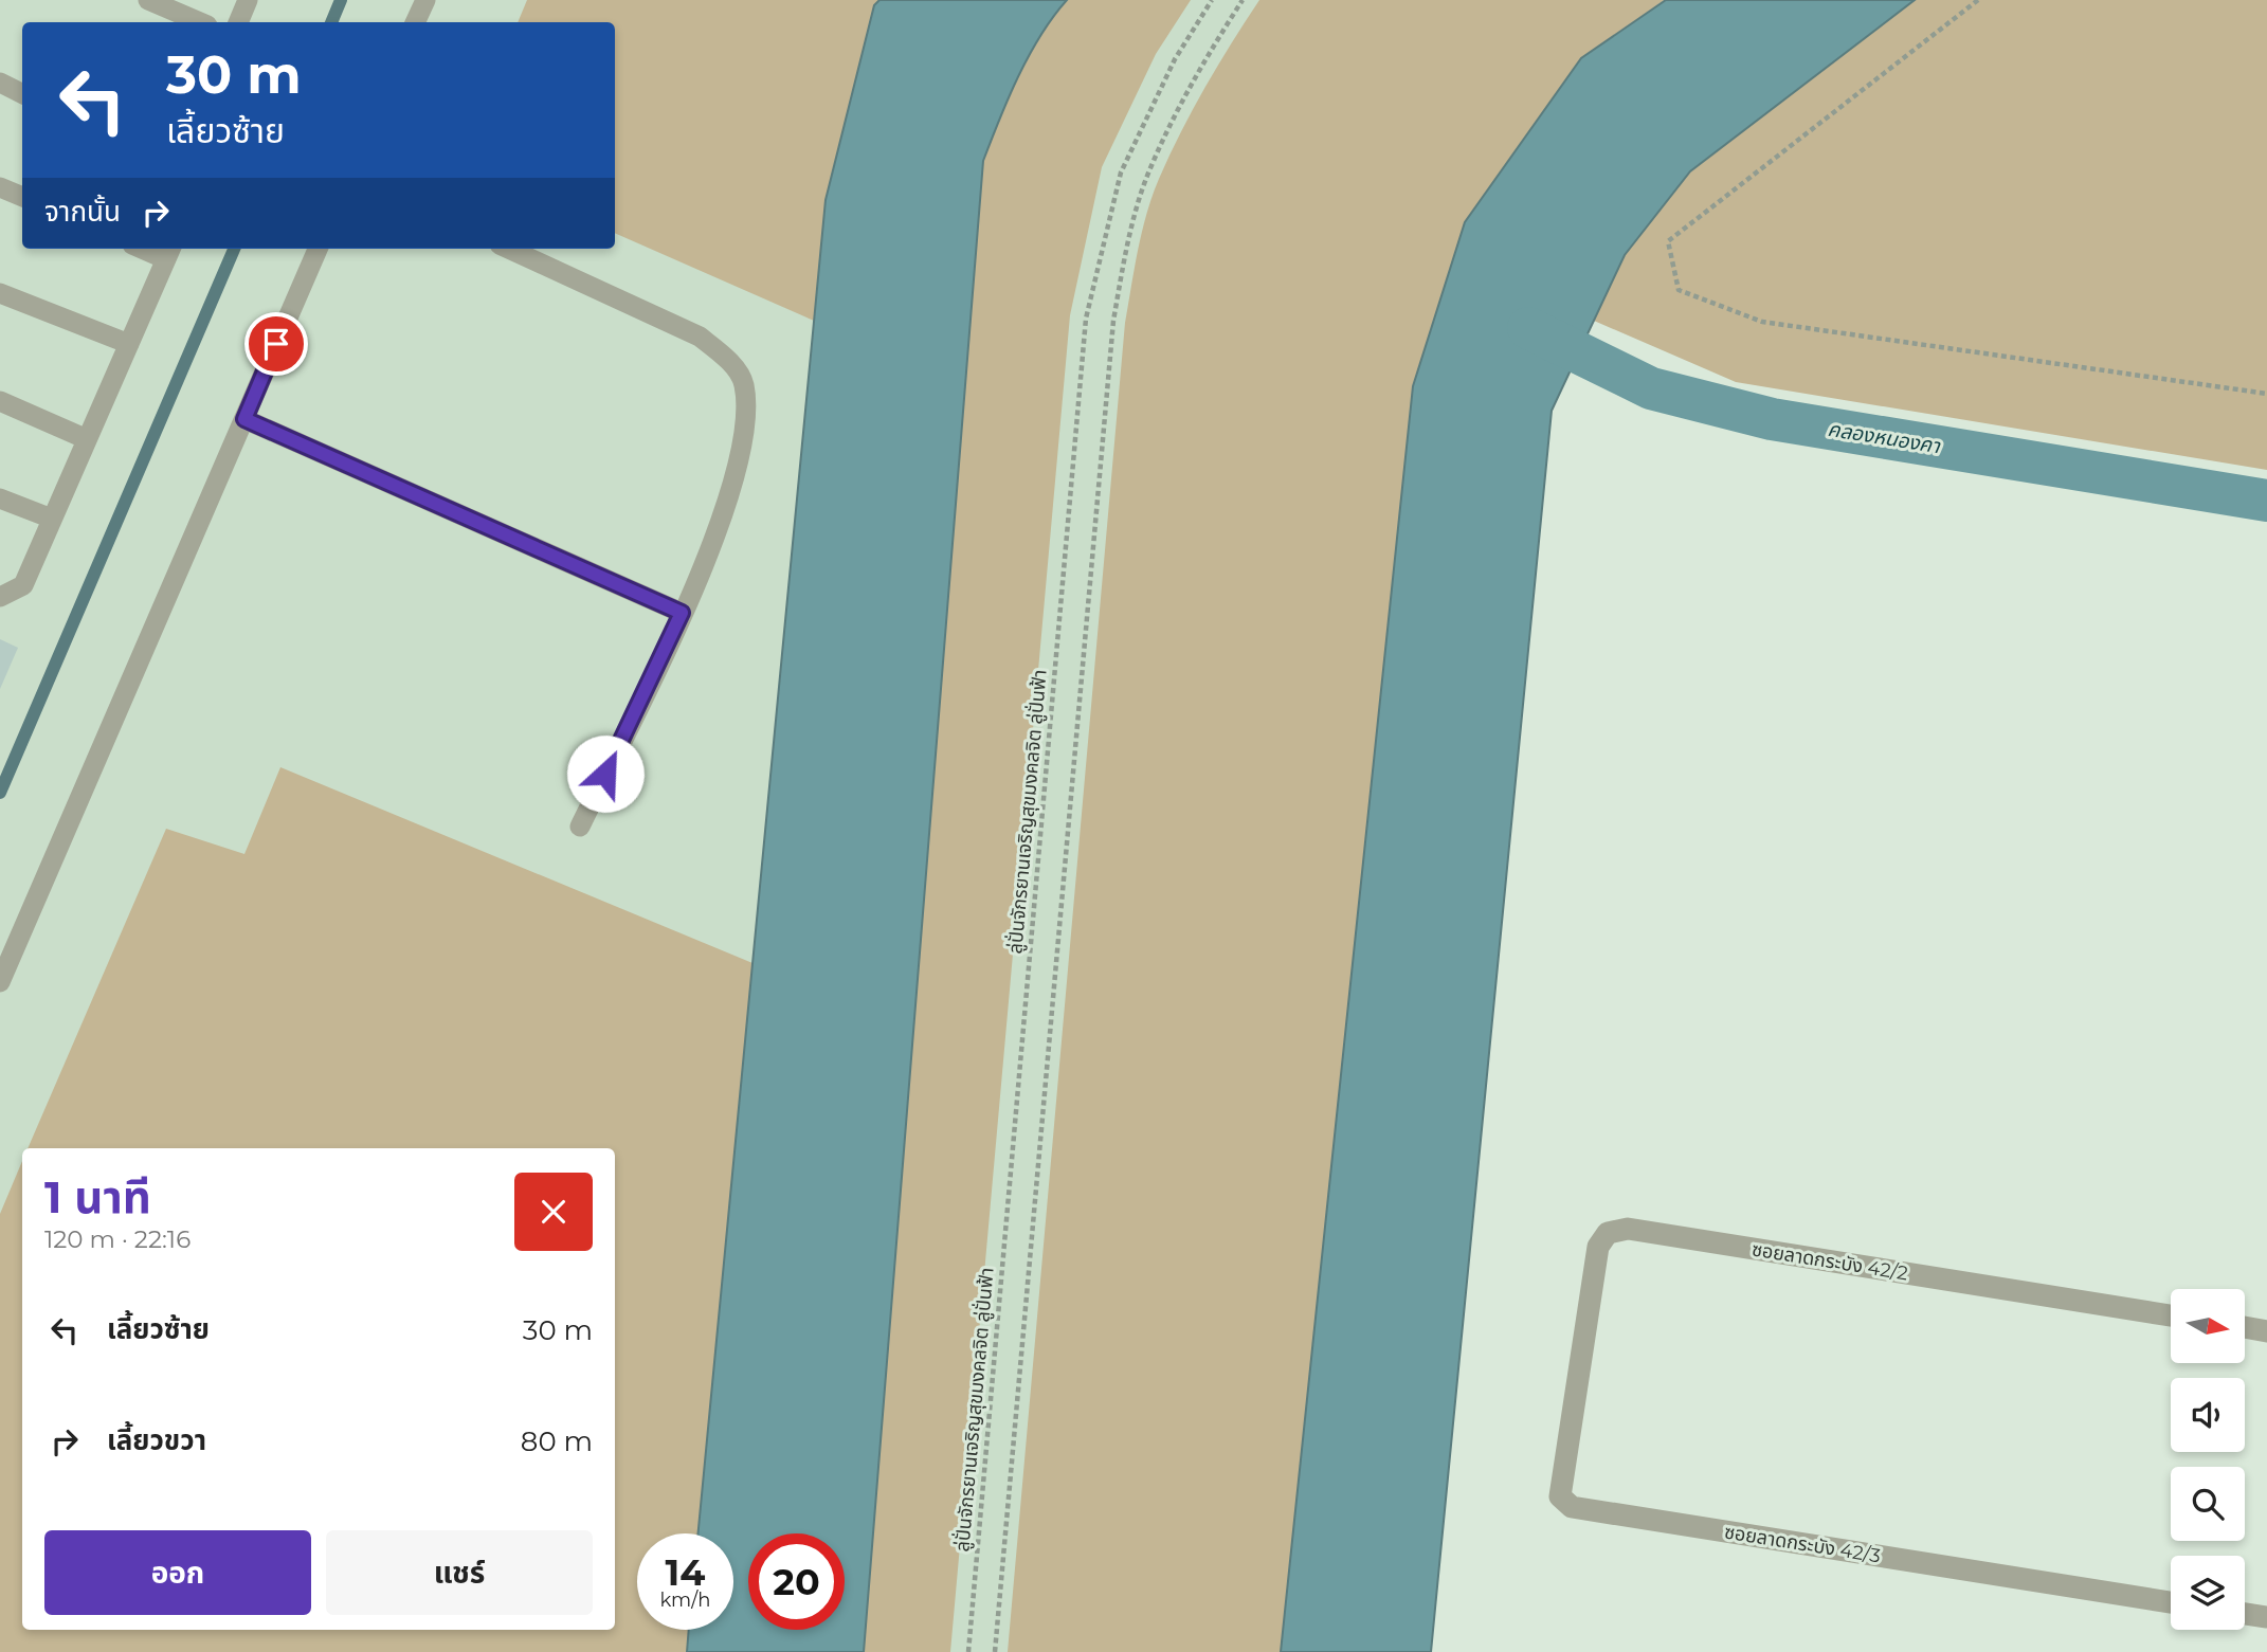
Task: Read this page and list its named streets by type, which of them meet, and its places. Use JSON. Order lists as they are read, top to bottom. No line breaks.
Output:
{"streets":{"street":["ซอยลาดกระบัง 42/2","ซอยลาดกระบัง 42/3"],"path":["ลู่ปั่นจักรยานเจริญสุขมงคลจิต ลู่ปั่นฟ้า"]},"crossings":[["ซอยลาดกระบัง 42/2","ซอยลาดกระบัง 42/3"]],"water":["คลองหนองคา"],"north":"right","page":{"turn":["30 m","เลี้ยวซ้าย"],"then":"จากนั้น","heading":["1 นาที","120 m · 22:16"],"list":[{"name":"เลี้ยวซ้าย","value":"30 m"},{"name":"เลี้ยวขวา","value":"80 m"}],"buttons":["ออก","แชร์"],"speed":"14 km/h","limit":"20"}}
